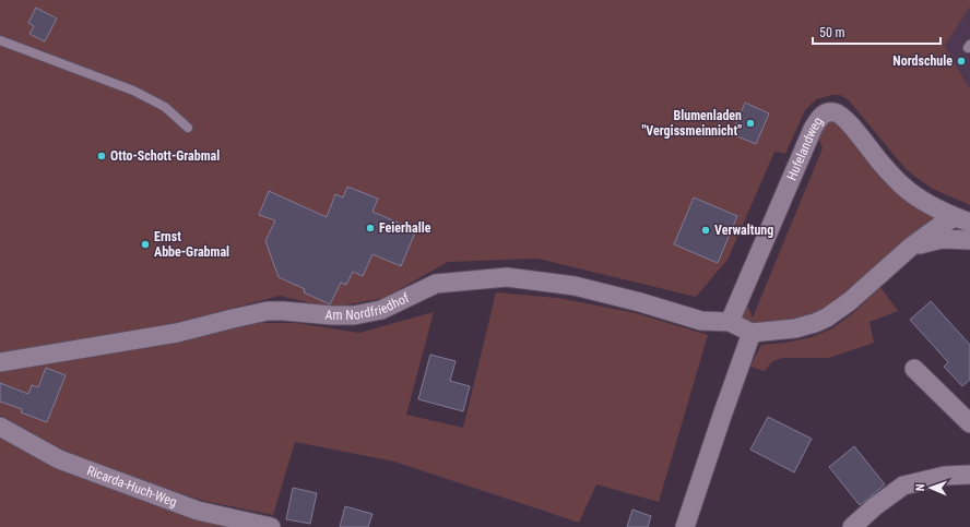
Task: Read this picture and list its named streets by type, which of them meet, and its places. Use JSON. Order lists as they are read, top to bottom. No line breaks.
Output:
{"streets":{"street":["Hufelandweg","Am Nordfriedhof","Ricarda-Huch-Weg"]},"crossings":[["Hufelandweg","Am Nordfriedhof"]],"places":["Nordschule","Blumenladen \"Vergissmeinnicht\"","Otto-Schott-Grabmal","Feierhalle","Verwaltung","Ernst Abbe-Grabmal"],"scale_bar":"50 m","north":"left"}
